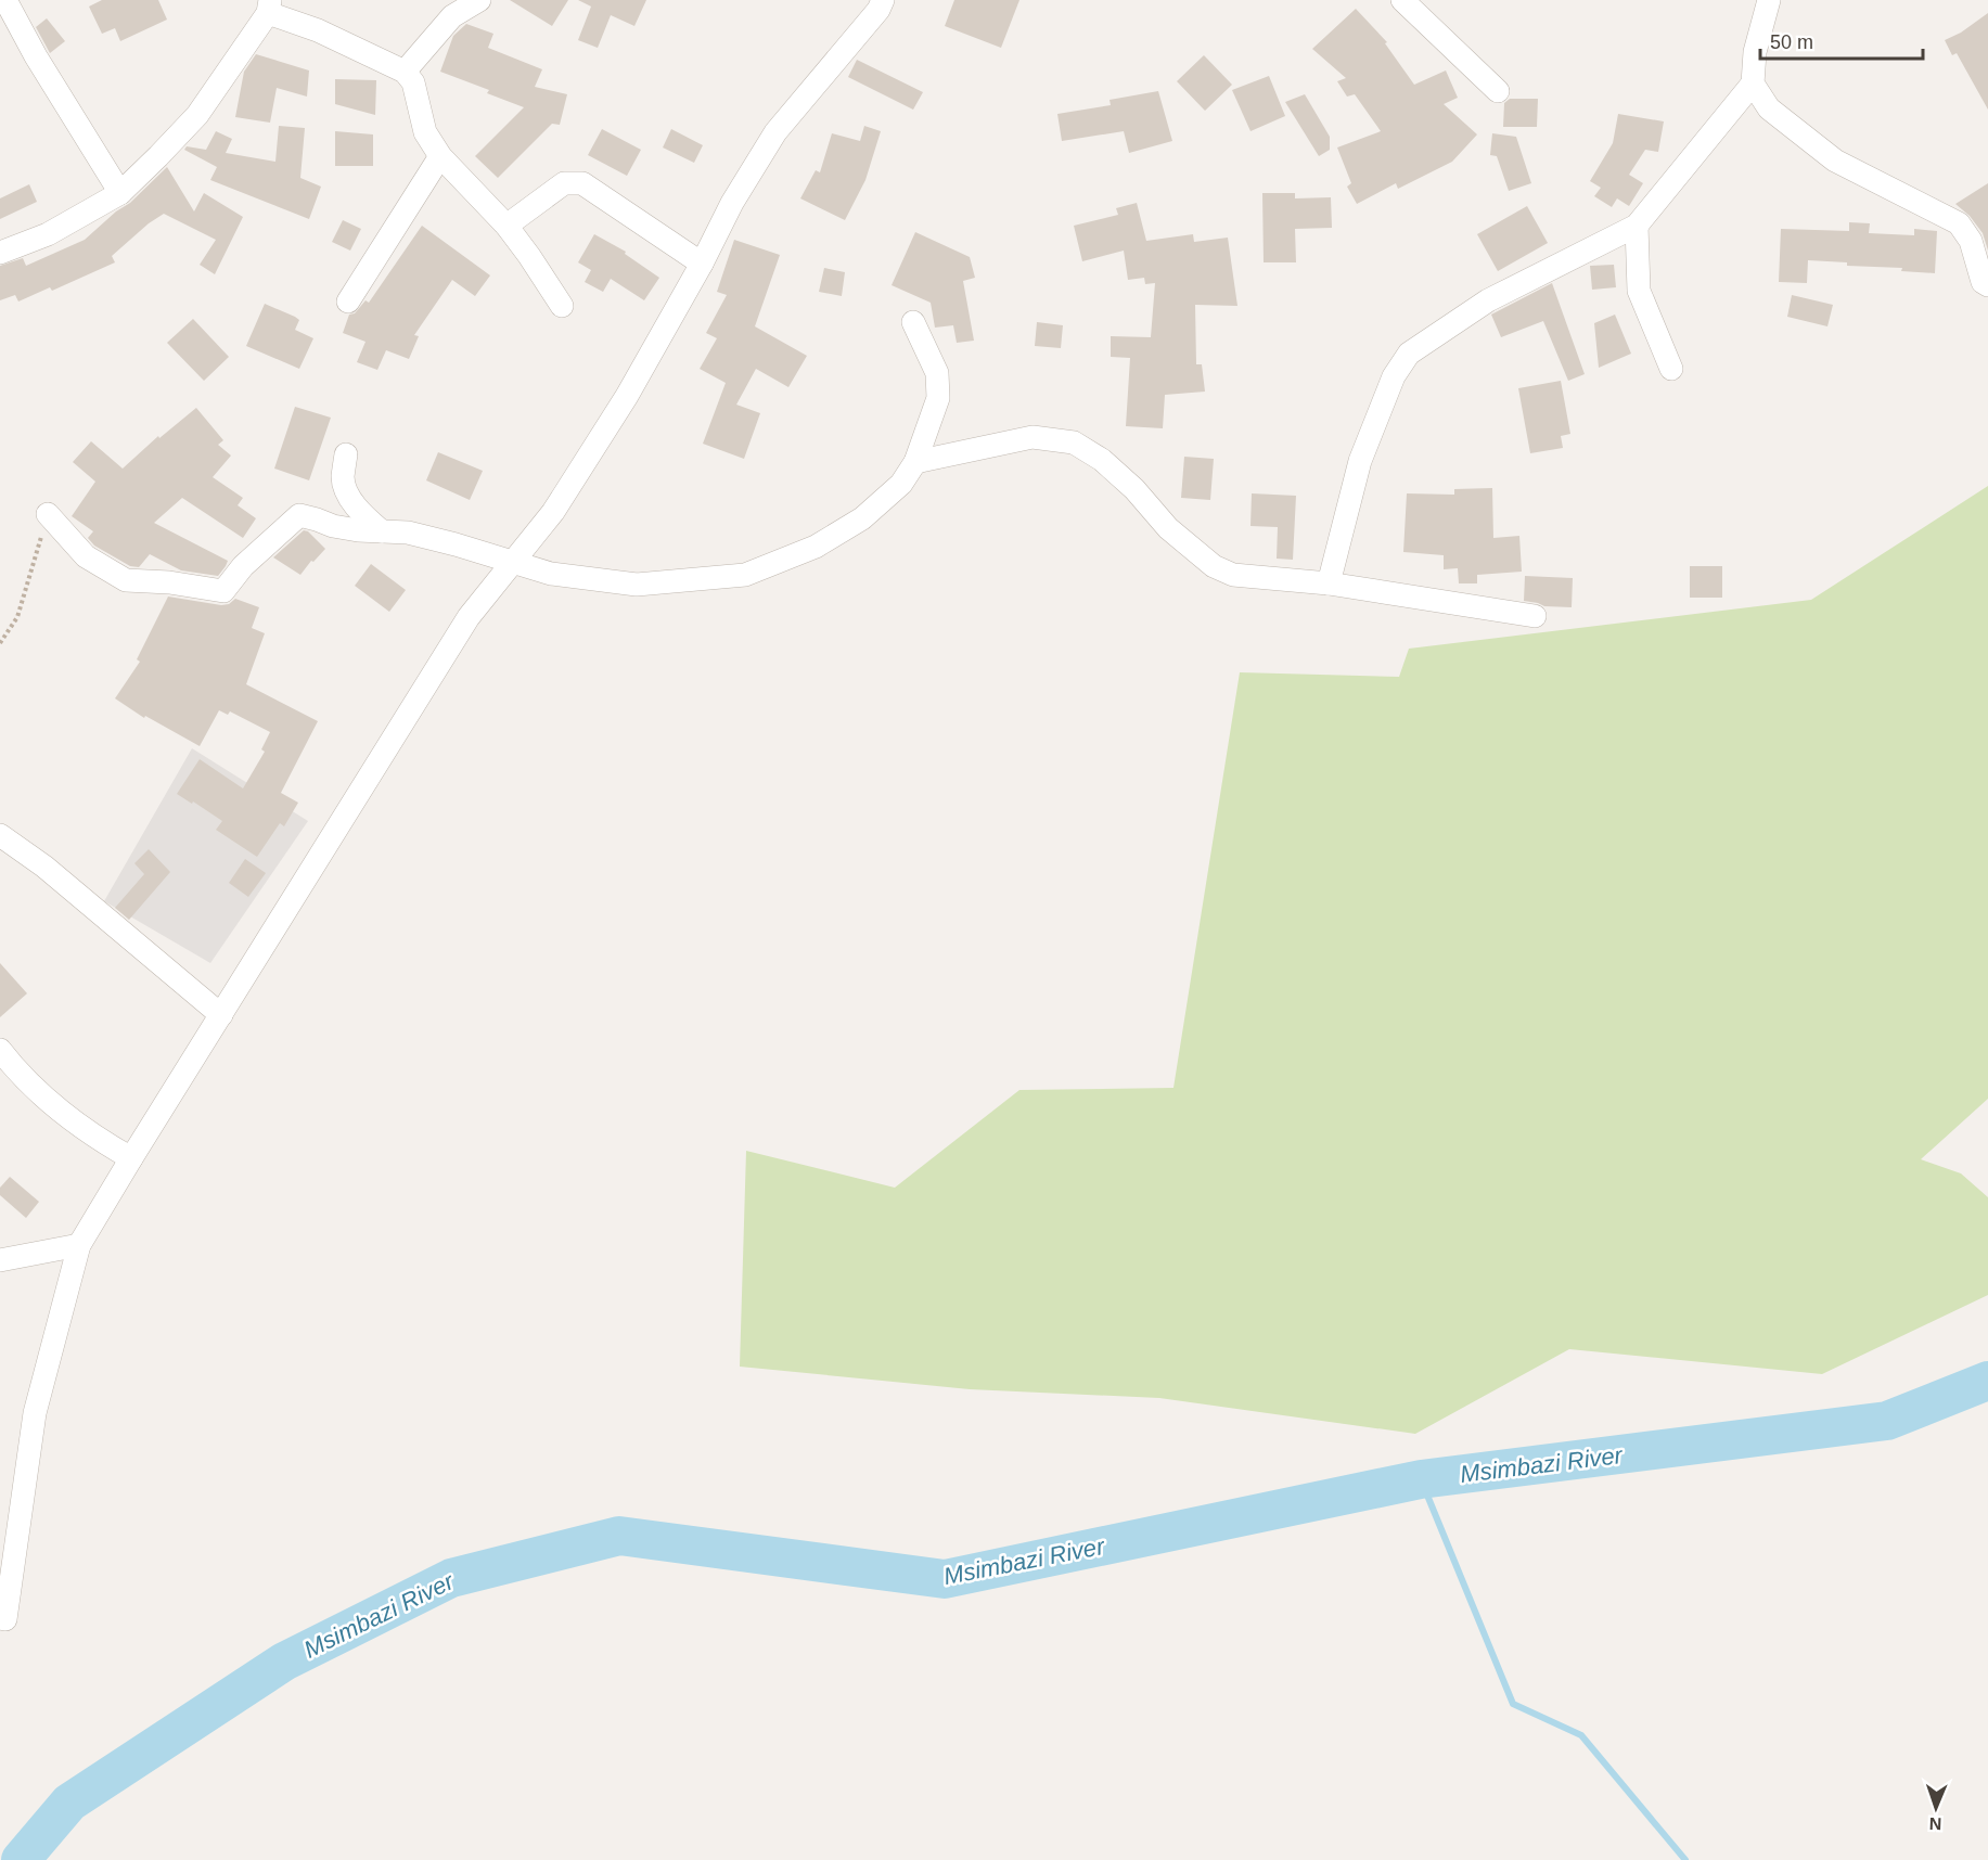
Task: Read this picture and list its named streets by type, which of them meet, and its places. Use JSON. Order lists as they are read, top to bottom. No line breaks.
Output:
{"water":["Msimbazi River"],"scale_bar":"50 m","north":"bottom"}
